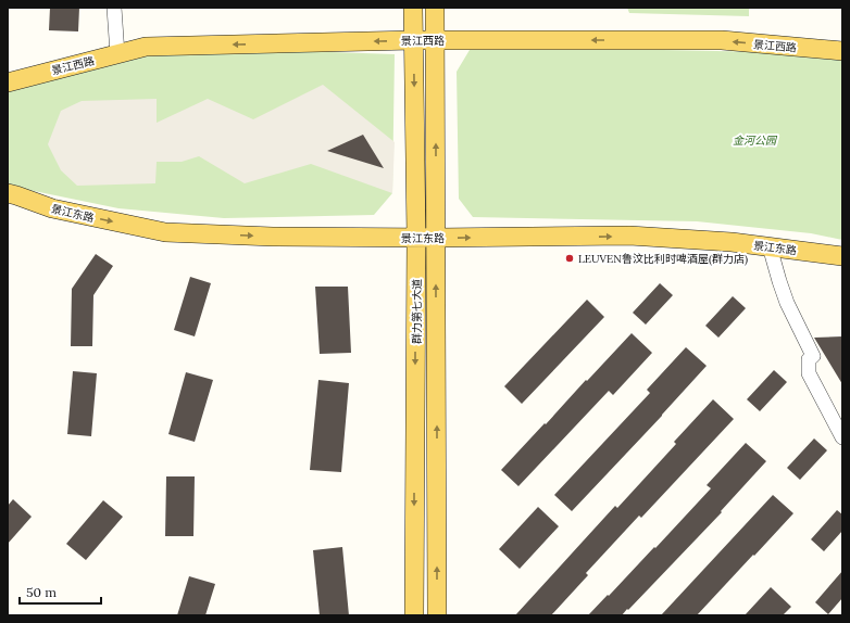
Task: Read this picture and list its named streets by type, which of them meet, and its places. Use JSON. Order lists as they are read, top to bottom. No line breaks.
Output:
{"streets":{"main road":["景江西路","景江东路","群力第七大道"]},"crossings":[["景江西路","群力第七大道"],["景江东路","群力第七大道"]],"one_way":["景江西路","景江东路"],"parks":["金河公园"],"places":["LEUVEN鲁汶比利时啤酒屋(群力店)"],"scale_bar":"50 m"}
